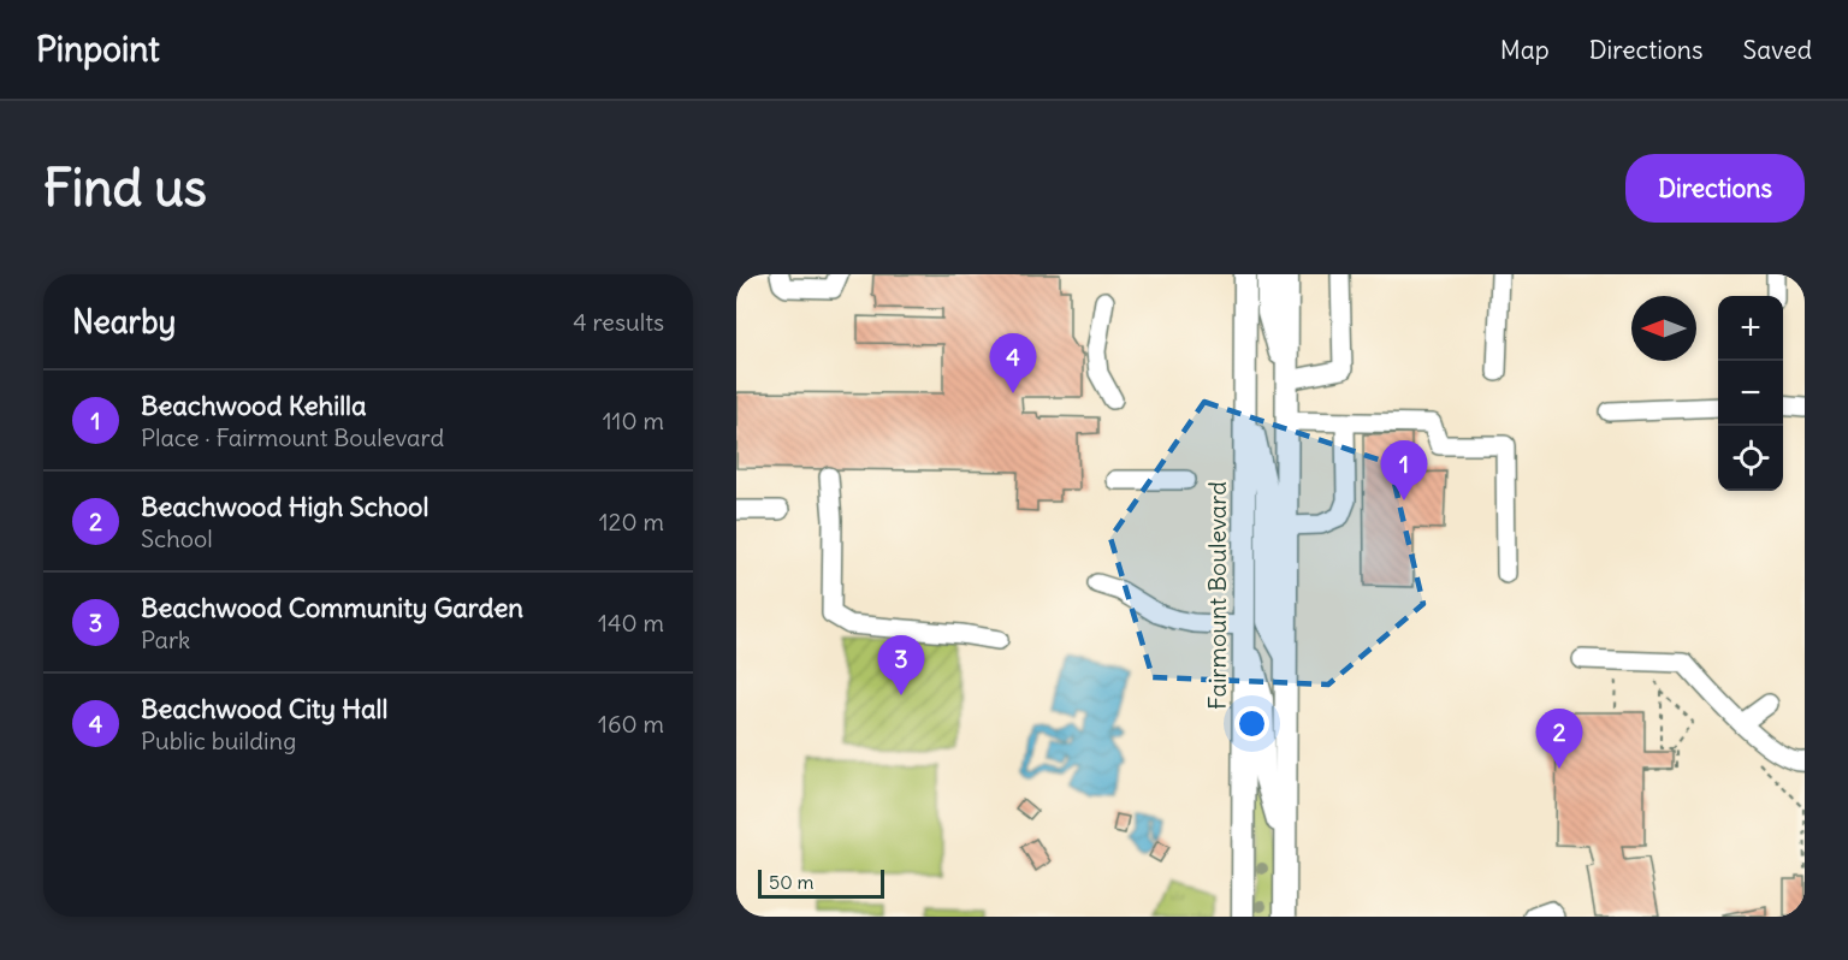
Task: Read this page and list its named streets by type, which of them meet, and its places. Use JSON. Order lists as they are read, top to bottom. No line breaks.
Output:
{"streets":{"main road":["Fairmount Boulevard"]},"scale_bar":"50 m","north":"left","page":{"header":"Pinpoint","nav":["Map","Directions","Saved"],"buttons":"Directions","title":"Find us","heading":["Nearby","4 results"],"map_buttons":["+","−"],"pins":["4","1","3","2"],"list":[{"mark":"1","name":"Beachwood Kehilla","note":"Place · Fairmount Boulevard","value":"110 m"},{"mark":"2","name":"Beachwood High School","note":"School","value":"120 m"},{"mark":"3","name":"Beachwood Community Garden","note":"Park","value":"140 m"},{"mark":"4","name":"Beachwood City Hall","note":"Public building","value":"160 m"}],"scale":"50 m"}}
